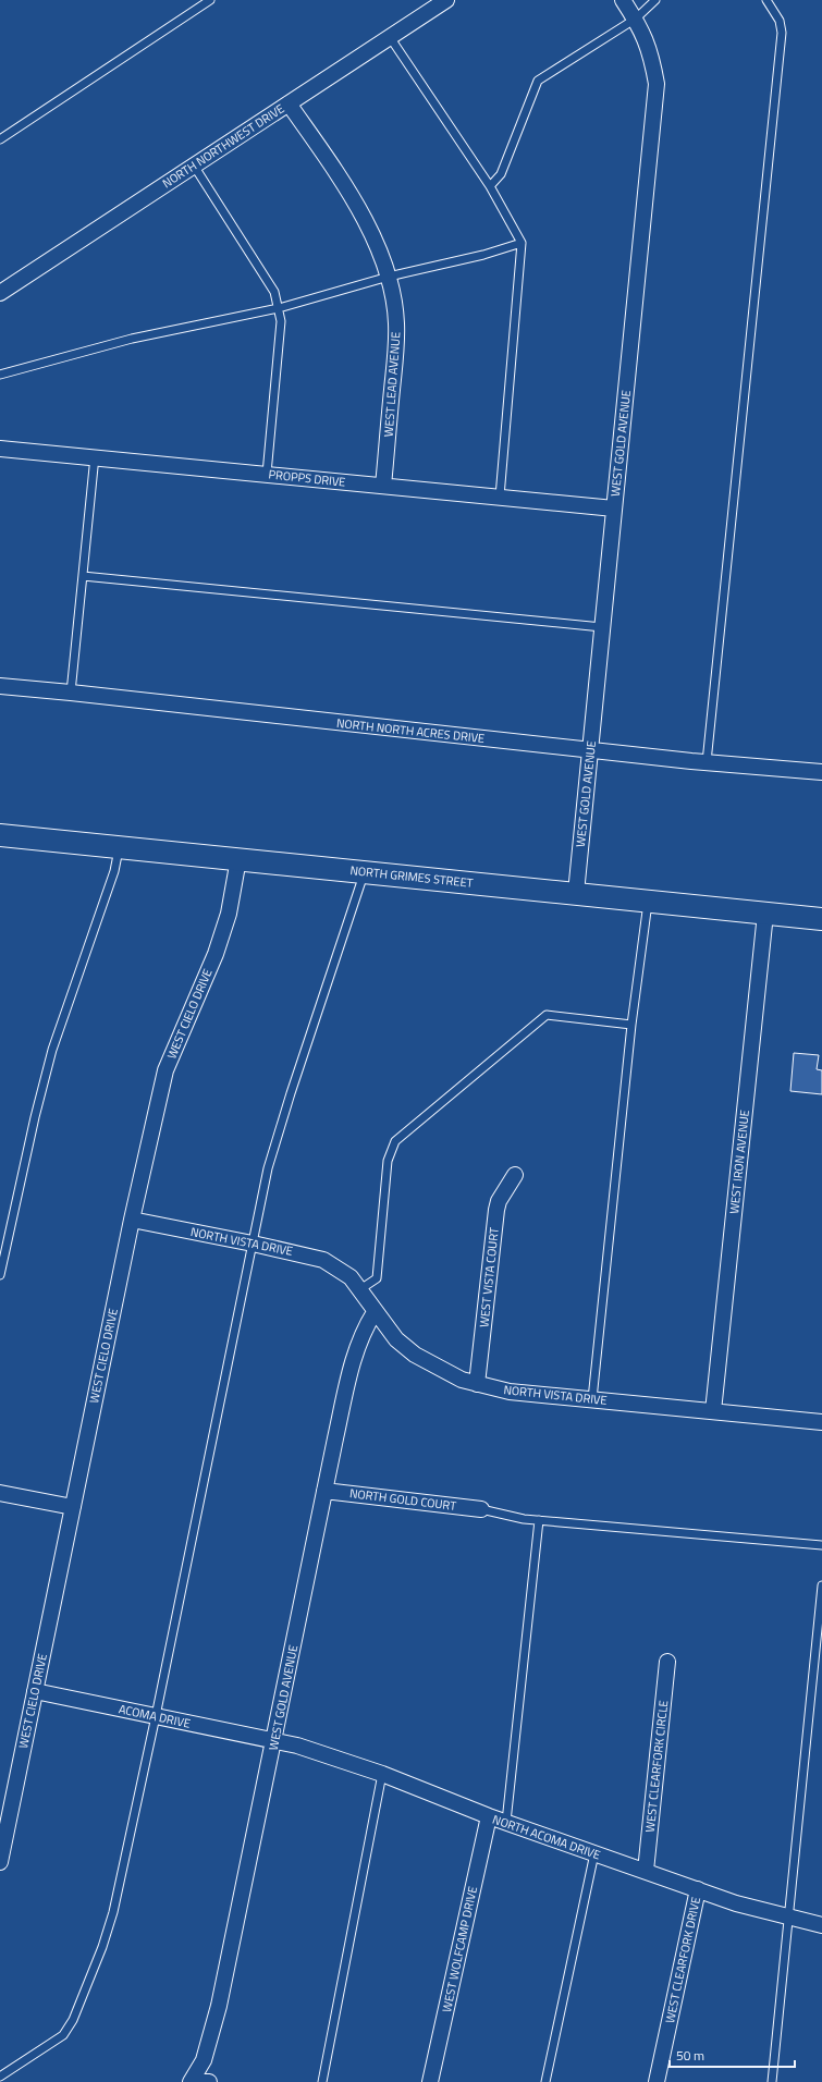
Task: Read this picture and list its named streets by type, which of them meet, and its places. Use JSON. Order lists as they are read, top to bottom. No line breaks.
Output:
{"streets":{"main road":["NORTH GRIMES STREET"],"street":["NORTH NORTHWEST DRIVE","WEST LEAD AVENUE","WEST GOLD AVENUE","PROPPS DRIVE","NORTH NORTH ACRES DRIVE","WEST CIELO DRIVE","WEST IRON AVENUE","NORTH VISTA DRIVE","WEST VISTA COURT","NORTH GOLD COURT","ACOMA DRIVE","WEST CLEARFORK CIRCLE","NORTH ACOMA DRIVE","WEST WOLFCAMP DRIVE","WEST CLEARFORK DRIVE"]},"crossings":[["NORTH NORTHWEST DRIVE","WEST LEAD AVENUE"],["WEST LEAD AVENUE","PROPPS DRIVE"],["WEST GOLD AVENUE","PROPPS DRIVE"],["WEST GOLD AVENUE","NORTH NORTH ACRES DRIVE"],["WEST GOLD AVENUE","NORTH GRIMES STREET"],["WEST GOLD AVENUE","NORTH VISTA DRIVE"],["WEST GOLD AVENUE","NORTH GOLD COURT"],["WEST GOLD AVENUE","ACOMA DRIVE"],["WEST GOLD AVENUE","NORTH ACOMA DRIVE"],["NORTH GRIMES STREET","WEST CIELO DRIVE"],["NORTH GRIMES STREET","WEST IRON AVENUE"],["WEST CIELO DRIVE","NORTH VISTA DRIVE"],["WEST CIELO DRIVE","ACOMA DRIVE"],["WEST IRON AVENUE","NORTH VISTA DRIVE"],["NORTH VISTA DRIVE","WEST VISTA COURT"],["ACOMA DRIVE","NORTH ACOMA DRIVE"],["WEST CLEARFORK CIRCLE","NORTH ACOMA DRIVE"],["NORTH ACOMA DRIVE","WEST WOLFCAMP DRIVE"],["NORTH ACOMA DRIVE","WEST CLEARFORK DRIVE"]],"scale_bar":"50 m"}
